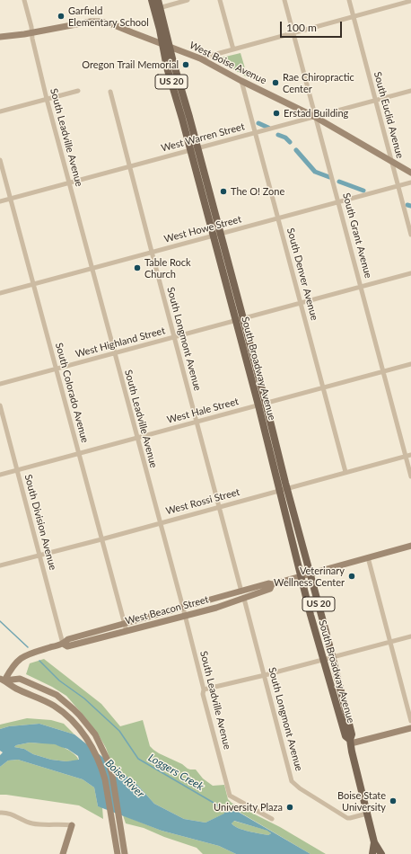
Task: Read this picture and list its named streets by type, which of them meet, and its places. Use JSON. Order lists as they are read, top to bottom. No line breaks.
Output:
{"streets":{"main road":["US 20","South Broadway Avenue"],"street":["West Boise Avenue","South Euclid Avenue","South Leadville Avenue","West Warren Street","West Howe Street","South Grant Avenue","South Denver Avenue","South Longmont Avenue","West Highland Street","South Colorado Avenue","West Hale Street","West Rossi Street","South Division Avenue","West Beacon Street"]},"crossings":[["West Boise Avenue","South Euclid Avenue"],["West Boise Avenue","South Leadville Avenue"],["West Boise Avenue","West Warren Street"],["West Boise Avenue","South Grant Avenue"],["West Boise Avenue","South Denver Avenue"],["West Boise Avenue","South Broadway Avenue"],["South Euclid Avenue","West Warren Street"],["South Euclid Avenue","West Howe Street"],["South Leadville Avenue","West Warren Street"],["South Leadville Avenue","West Howe Street"],["South Leadville Avenue","West Highland Street"],["South Leadville Avenue","West Hale Street"],["South Leadville Avenue","West Rossi Street"],["South Leadville Avenue","West Beacon Street"],["West Warren Street","South Grant Avenue"],["West Warren Street","South Denver Avenue"],["West Warren Street","South Longmont Avenue"],["West Warren Street","South Broadway Avenue"],["West Warren Street","South Colorado Avenue"],["West Howe Street","South Grant Avenue"],["West Howe Street","South Denver Avenue"],["West Howe Street","South Longmont Avenue"],["West Howe Street","South Broadway Avenue"],["West Howe Street","South Colorado Avenue"],["South Grant Avenue","West Highland Street"],["South Grant Avenue","West Hale Street"],["South Grant Avenue","West Rossi Street"],["South Denver Avenue","West Highland Street"],["South Denver Avenue","West Hale Street"],["South Denver Avenue","West Rossi Street"],["South Longmont Avenue","West Highland Street"],["South Longmont Avenue","South Broadway Avenue"],["South Longmont Avenue","West Hale Street"],["South Longmont Avenue","West Rossi Street"],["South Longmont Avenue","West Beacon Street"],["West Highland Street","South Broadway Avenue"],["West Highland Street","South Colorado Avenue"],["South Broadway Avenue","West Hale Street"],["South Broadway Avenue","West Rossi Street"],["South Broadway Avenue","West Beacon Street"],["South Colorado Avenue","West Hale Street"],["South Colorado Avenue","West Rossi Street"],["South Colorado Avenue","West Beacon Street"],["West Hale Street","South Division Avenue"],["West Rossi Street","South Division Avenue"],["South Division Avenue","West Beacon Street"]],"water":["Loggers Creek","Boise River"],"places":["Garfield Elementary School","Oregon Trail Memorial","Rae Chiropractic Center","Erstad Building","The O! Zone","Table Rock Church","Veterinary Wellness Center","Boise State University","University Plaza"],"scale_bar":"100 m"}
